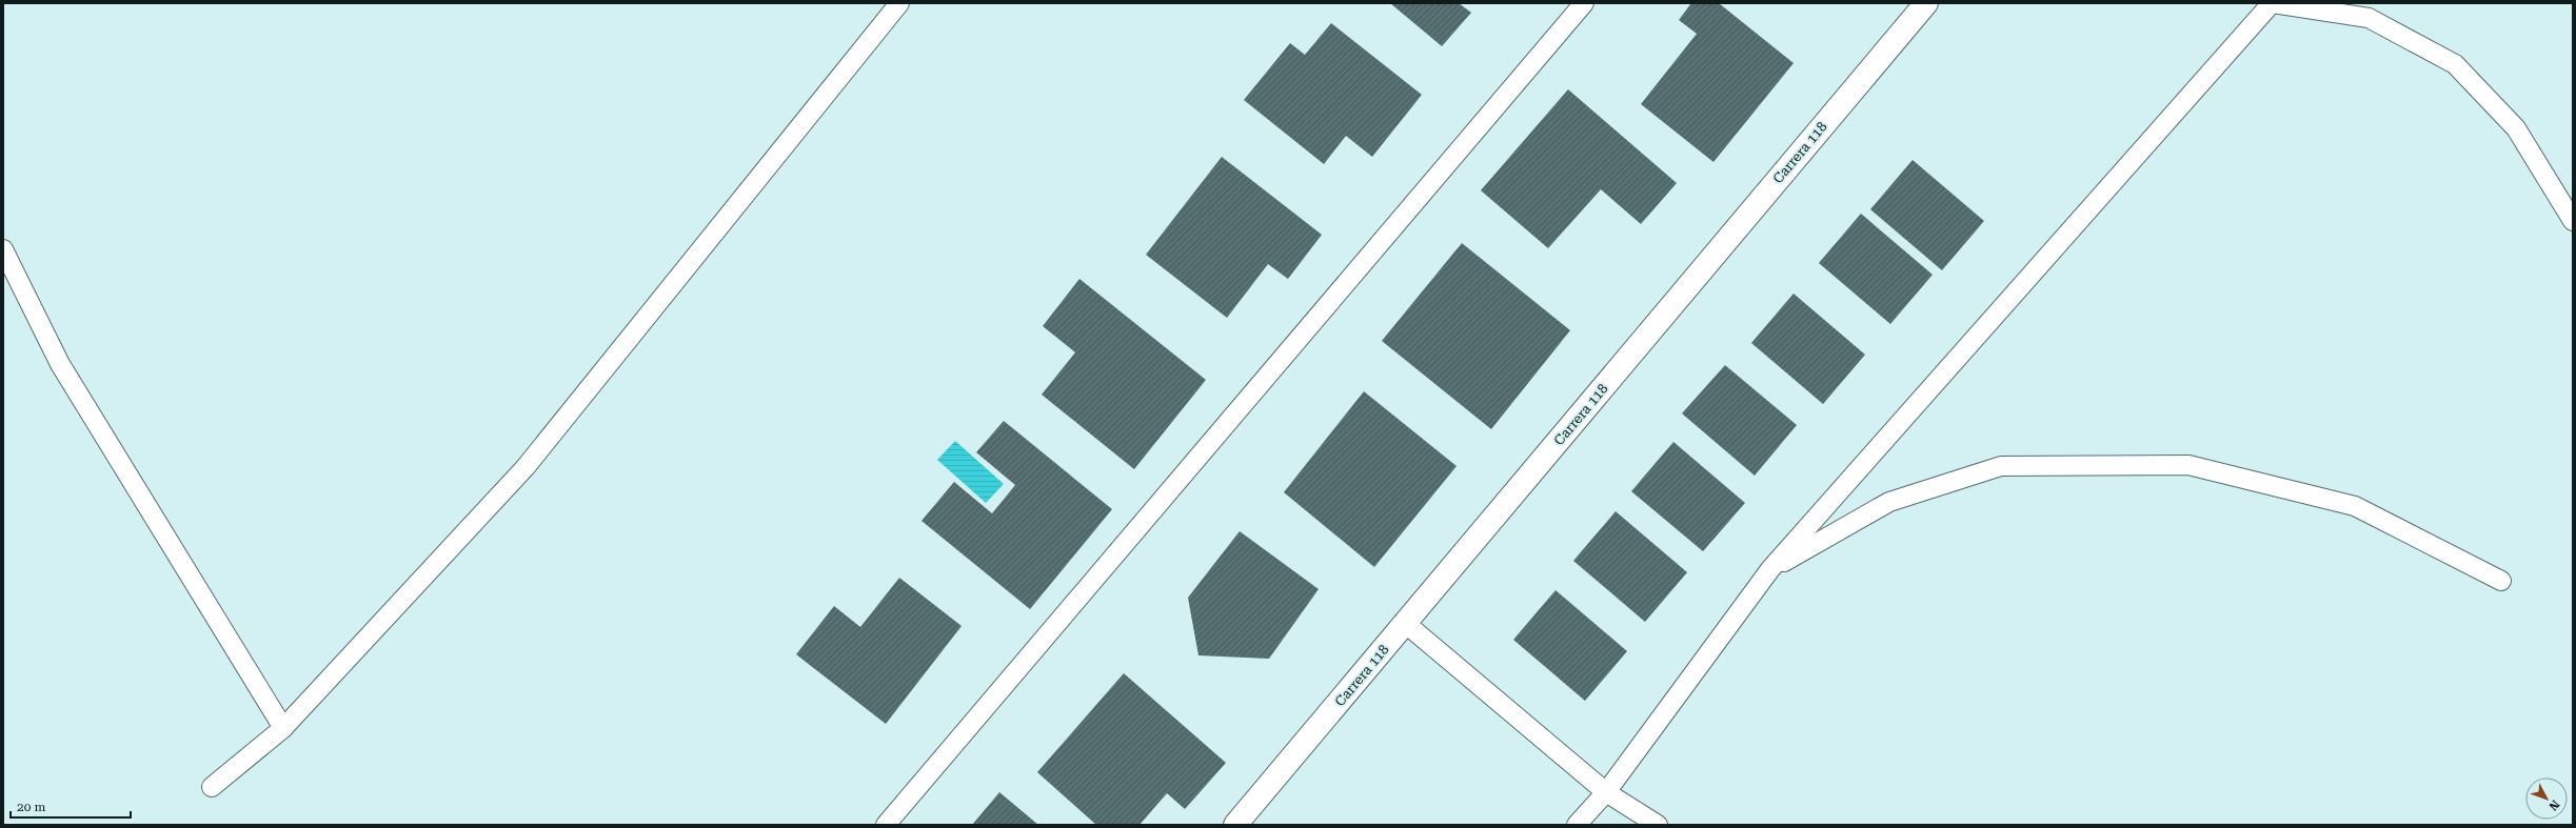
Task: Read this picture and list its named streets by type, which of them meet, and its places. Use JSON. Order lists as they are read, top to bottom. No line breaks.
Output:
{"streets":{"street":["Carrera 118"]},"scale_bar":"20 m","north":"bottom right"}
